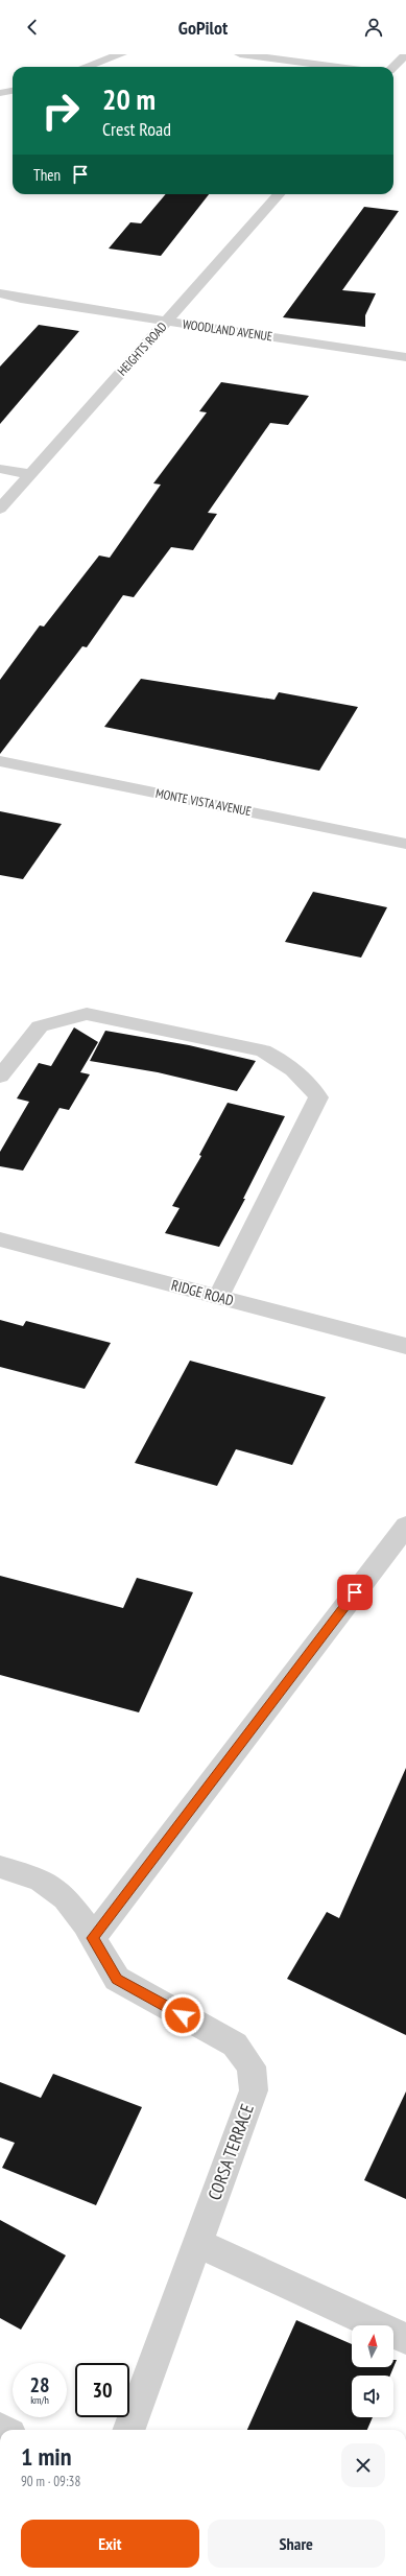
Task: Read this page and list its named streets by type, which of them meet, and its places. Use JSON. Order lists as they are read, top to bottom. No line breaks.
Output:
{"streets":{"street":["WOODLAND AVENUE","HEIGHTS ROAD","MONTE VISTA AVENUE","RIDGE ROAD","CORSA TERRACE"]},"crossings":[["WOODLAND AVENUE","HEIGHTS ROAD"]],"north":"top","page":{"header":"GoPilot","turn":["20 m","Crest Road"],"then":"Then","speed":"28 km/h","limit":"30","heading":["1 min","90 m · 09:38"],"buttons":["Exit","Share"]}}
